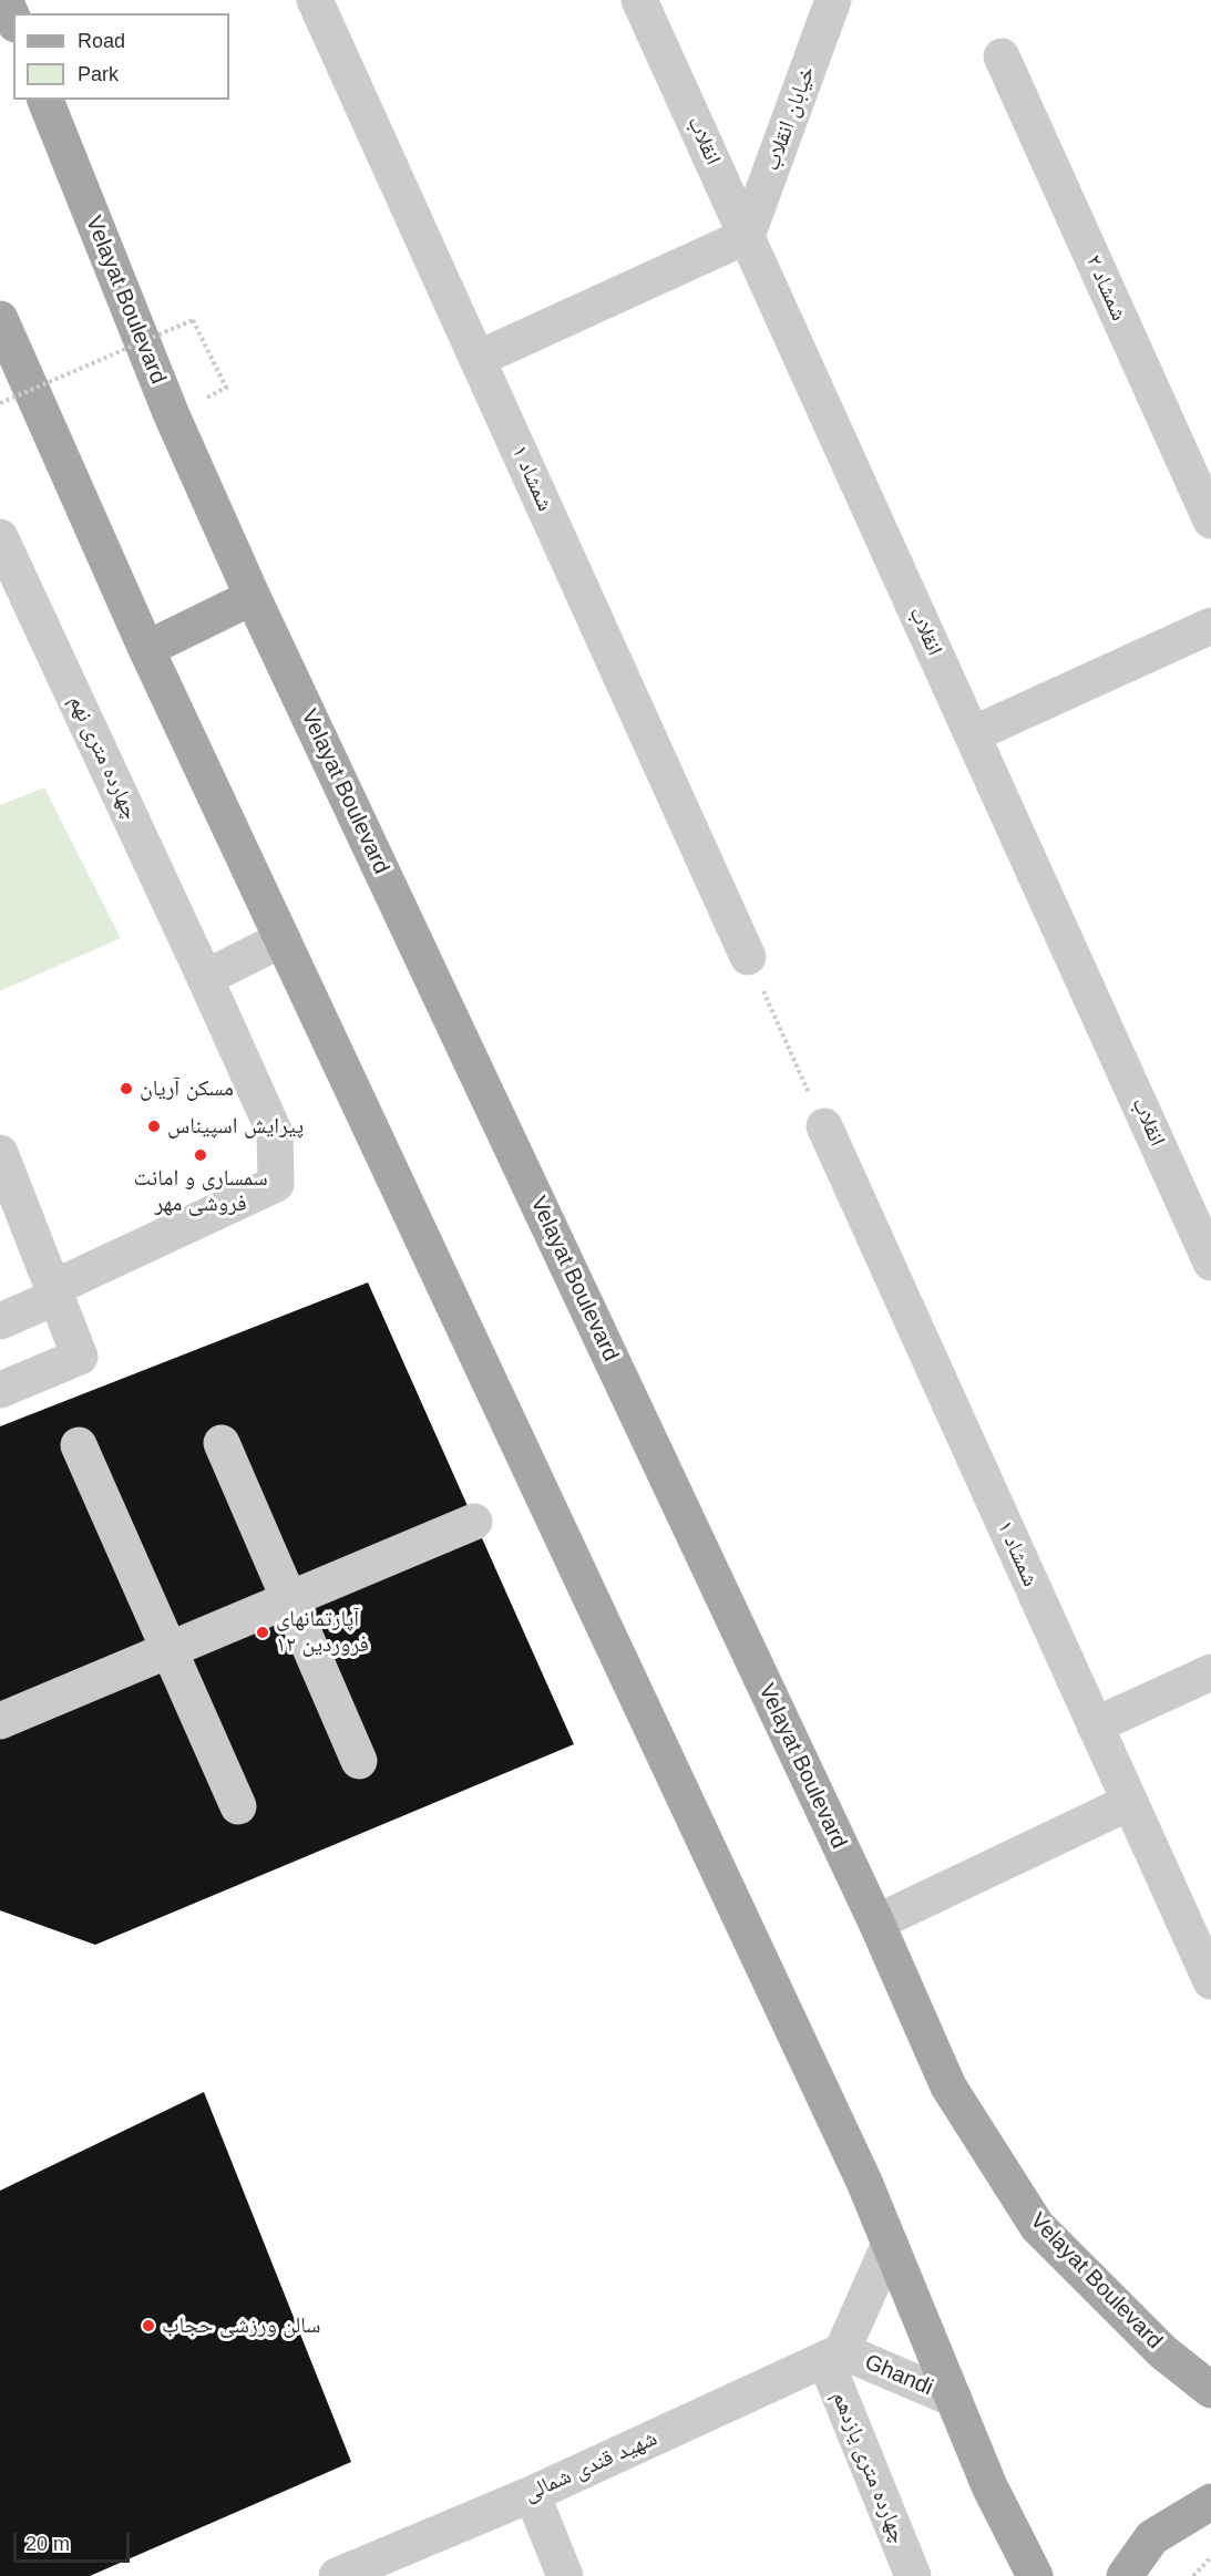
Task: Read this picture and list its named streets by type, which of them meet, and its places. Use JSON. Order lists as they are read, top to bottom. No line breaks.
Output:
{"streets":{"main road":["Velayat Boulevard"],"street":["خیابان انقلاب","انقلاب","شمشاد ۲","شمشاد ۱","چهارده متری نهم","Ghandi","شهید قندی شمالی","چهارده متری یازدهم"]},"crossings":[["خیابان انقلاب","انقلاب"],["Ghandi","شهید قندی شمالی"],["Ghandi","چهارده متری یازدهم"],["شهید قندی شمالی","چهارده متری یازدهم"]],"places":["مسکن آریان","پیرایش اسپیناس","سمساری و امانت فروشی مهر","آپارتمانهای ۱۲ فروردین","سالن ورزشی حجاب"],"legend":["Road","Park"],"scale_bar":"20 m"}
